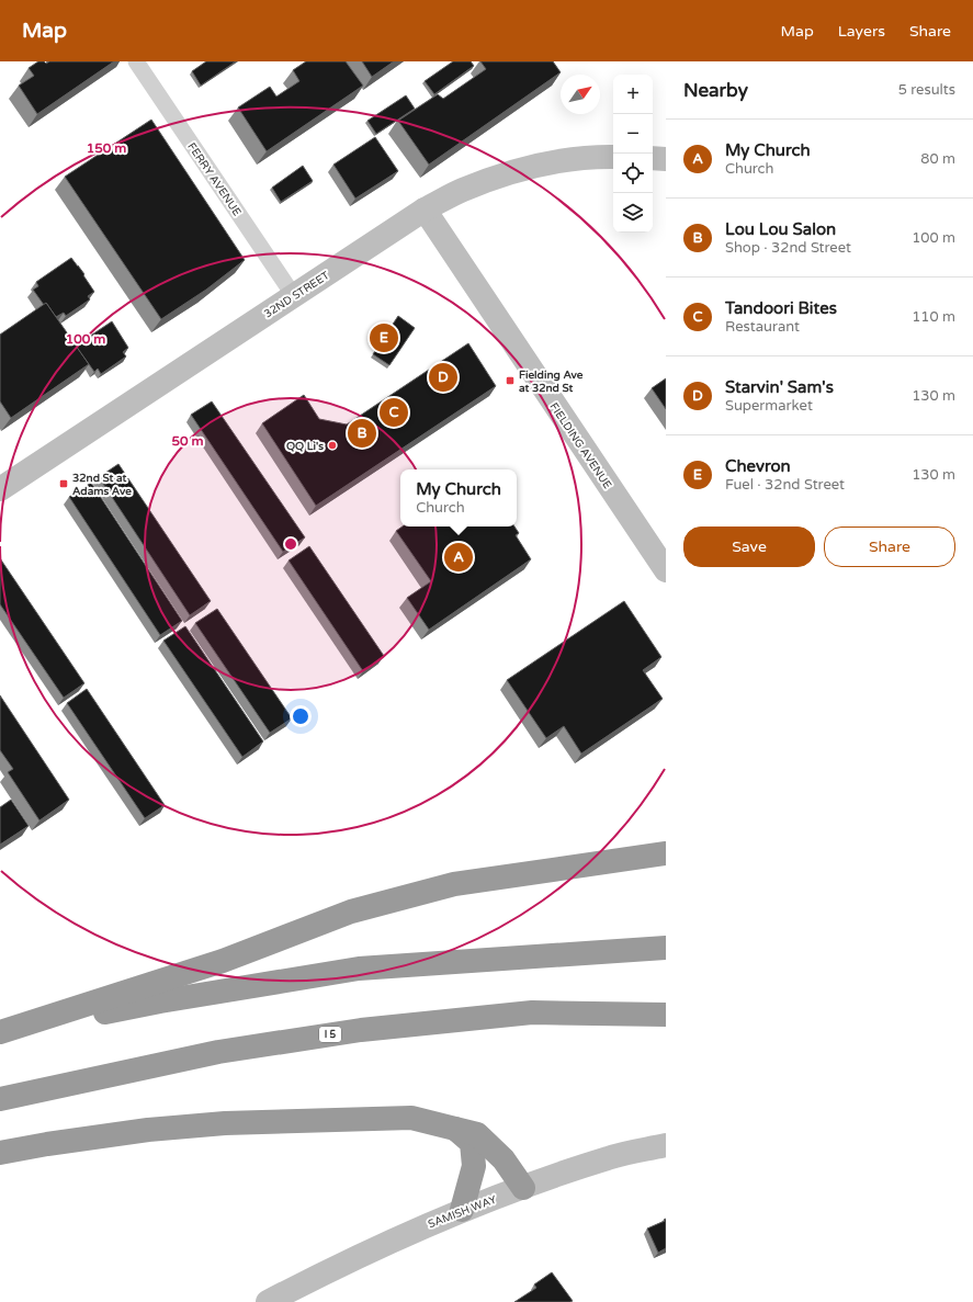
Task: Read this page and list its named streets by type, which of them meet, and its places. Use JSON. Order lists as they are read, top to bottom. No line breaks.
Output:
{"streets":{"highway":["I 5"],"street":["FERRY AVENUE","32ND STREET","FIELDING AVENUE","SAMISH WAY"]},"crossings":[["FERRY AVENUE","32ND STREET"],["32ND STREET","FIELDING AVENUE"]],"places":{"transit":["Fielding Ave at 32nd St","32nd St at Adams Ave"],"other":["QQ Li's"]},"north":"top right","page":{"header":"Map","nav":["Map","Layers","Share"],"heading":["Nearby","5 results"],"map_buttons":["+","−"],"list":[{"mark":"A","name":"My Church","note":"Church","value":"80 m"},{"mark":"B","name":"Lou Lou Salon","note":"Shop · 32nd Street","value":"100 m"},{"mark":"C","name":"Tandoori Bites","note":"Restaurant","value":"110 m"},{"mark":"D","name":"Starvin' Sam's","note":"Supermarket","value":"130 m"},{"mark":"E","name":"Chevron","note":"Fuel · 32nd Street","value":"130 m"}],"pins":["E","D","C","B","A"],"popup":["My Church","Church"],"buttons":["Save","Share"]},"rings":["150 m","100 m","50 m"]}
